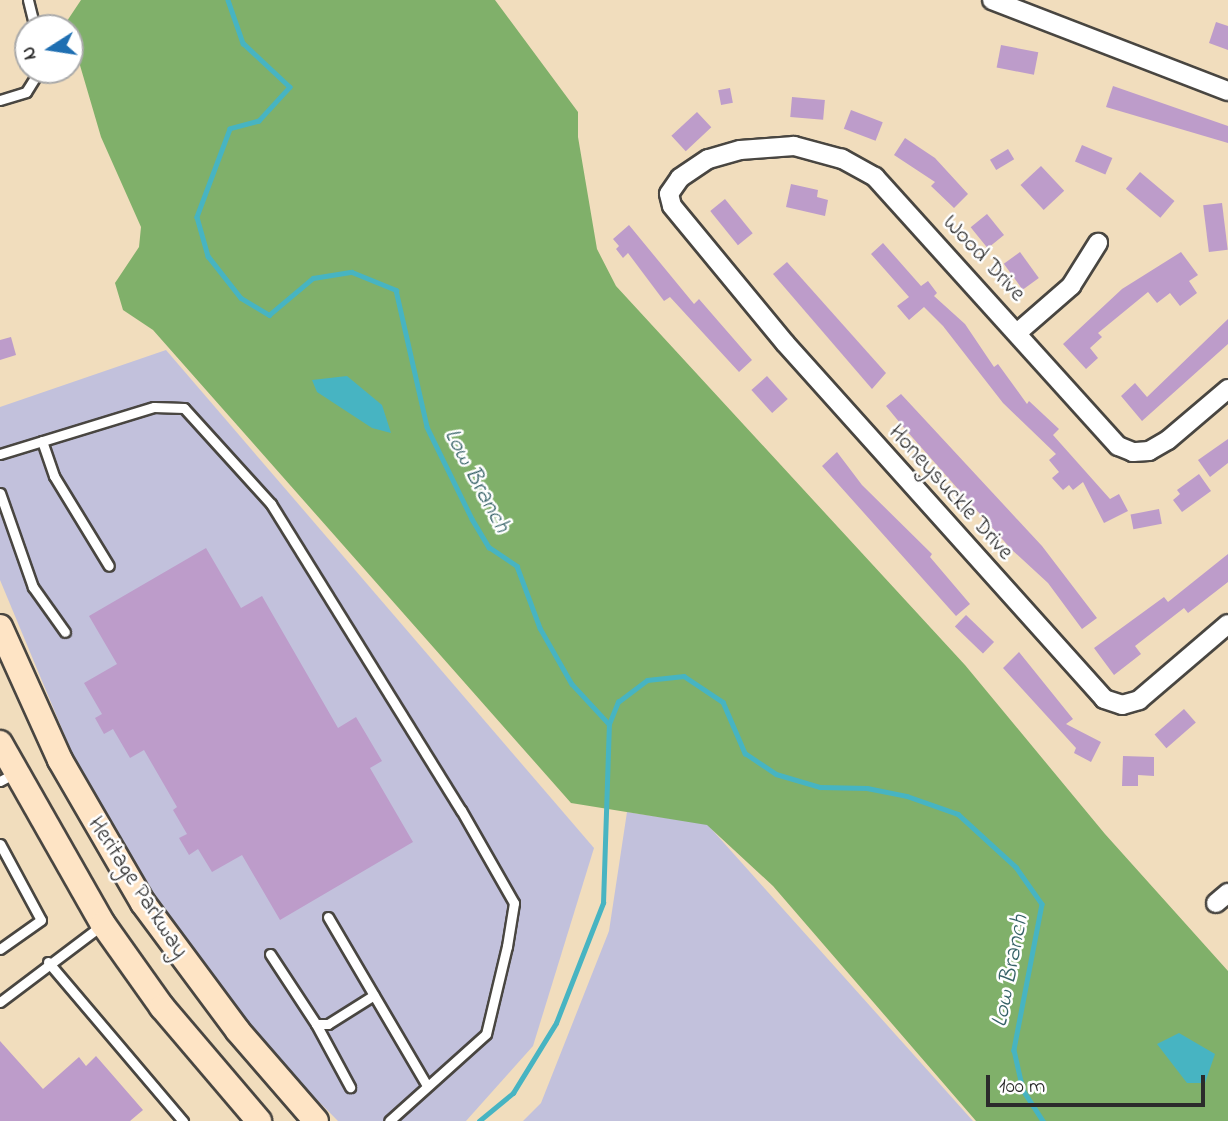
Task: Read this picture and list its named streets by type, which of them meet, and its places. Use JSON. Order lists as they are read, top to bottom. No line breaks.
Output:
{"streets":{"main road":["Heritage Parkway"],"street":["Wood Drive","Honeysuckle Drive"]},"crossings":[["Wood Drive","Honeysuckle Drive"]],"water":["Low Branch"],"scale_bar":"100 m","north":"left"}
